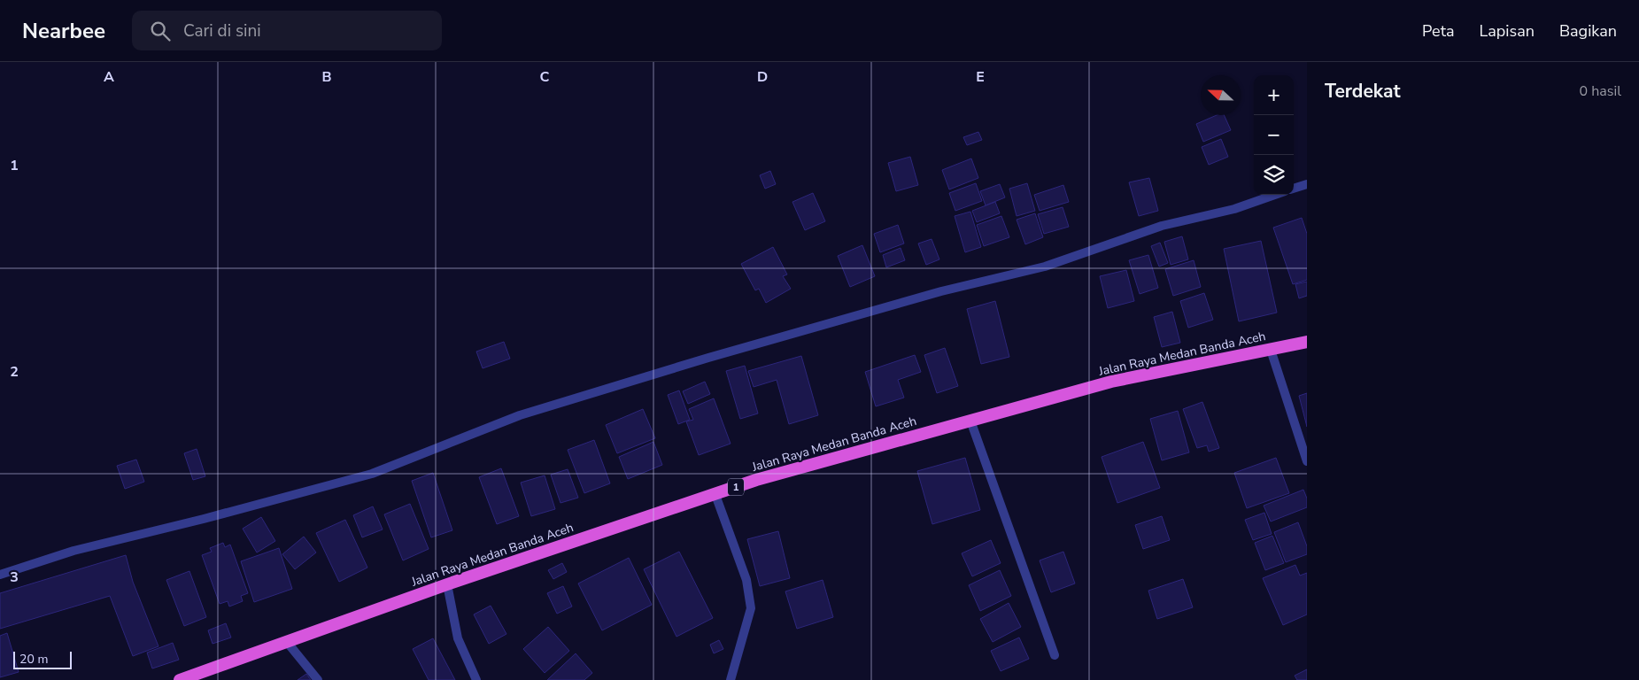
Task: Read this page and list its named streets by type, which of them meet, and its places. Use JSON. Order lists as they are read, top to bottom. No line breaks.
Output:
{"streets":{"highway":["Jalan Raya Medan Banda Aceh","1"]},"scale_bar":"20 m","north":"left","page":{"header":"Nearbee","search":"Cari di sini","nav":["Peta","Lapisan","Bagikan"],"heading":["Terdekat","0 hasil"],"map_buttons":["+","−"],"scale":"20 m"},"grid":{"columns":["A","B","C","D","E"],"rows":["1","2","3"]}}
